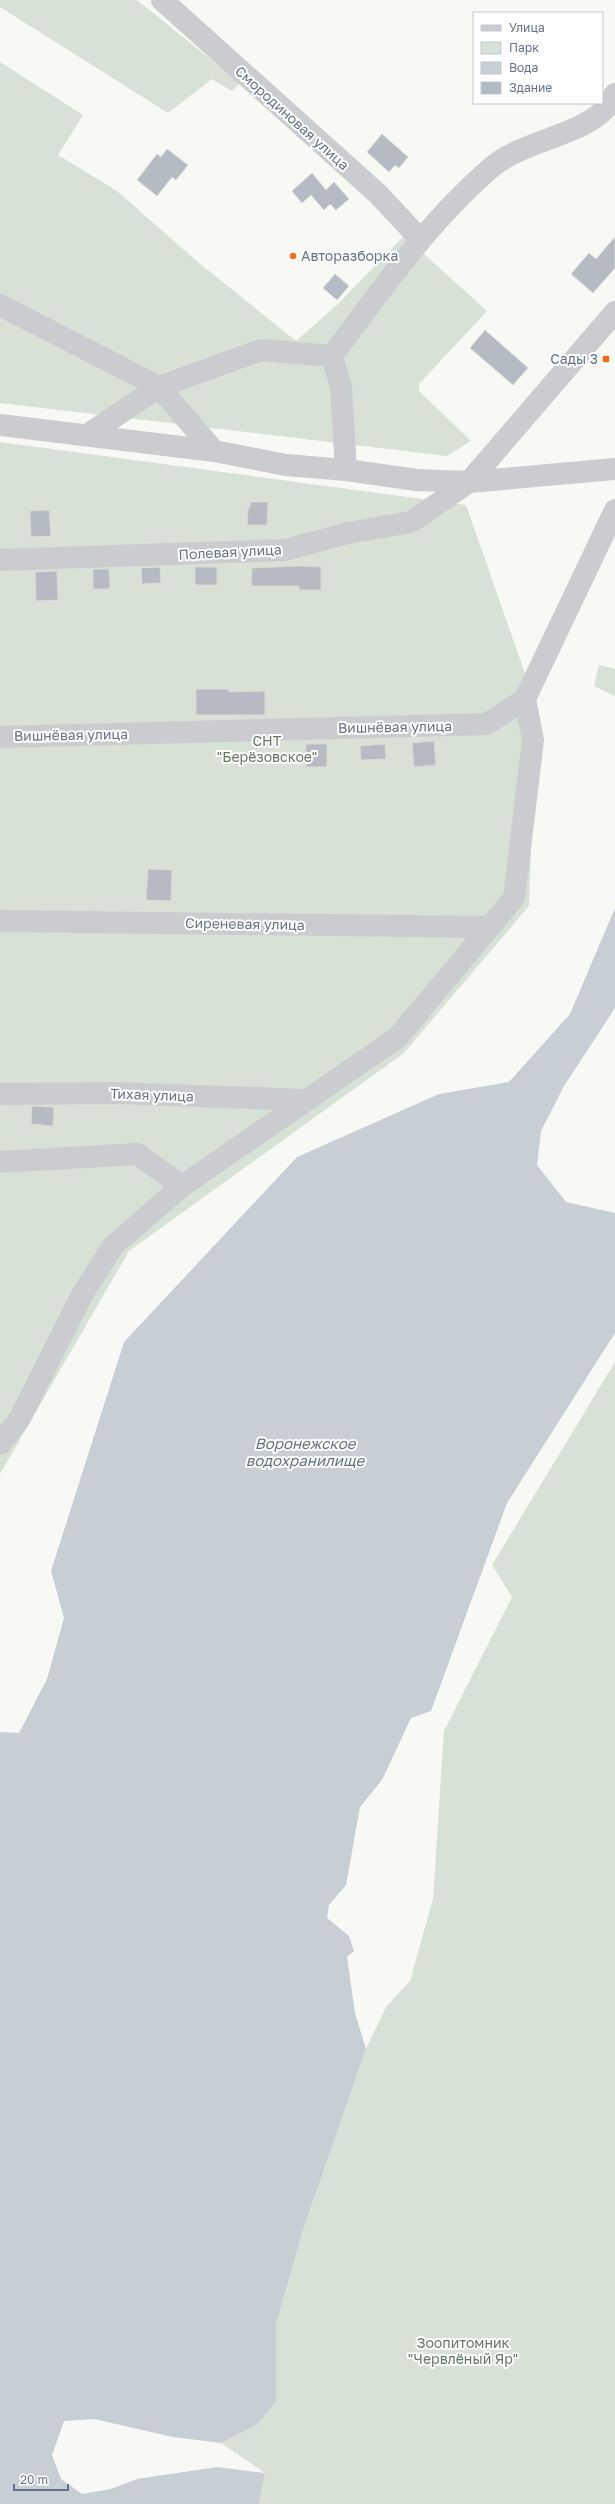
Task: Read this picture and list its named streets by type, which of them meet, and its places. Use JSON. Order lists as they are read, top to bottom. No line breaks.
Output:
{"streets":{"street":["Смородиновая улица","Полевая улица","Вишнёвая улица","Сиреневая улица","Тихая улица"]},"water":["Воронежское водохранилище"],"parks":["СНТ \"Берёзовское\"","Зоопитомник \"Червлёный Яр\""],"places":{"other":["Авторазборка"],"transit":["Сады 3"]},"legend":["Улица","Парк","Вода","Здание"],"scale_bar":"20 m"}
